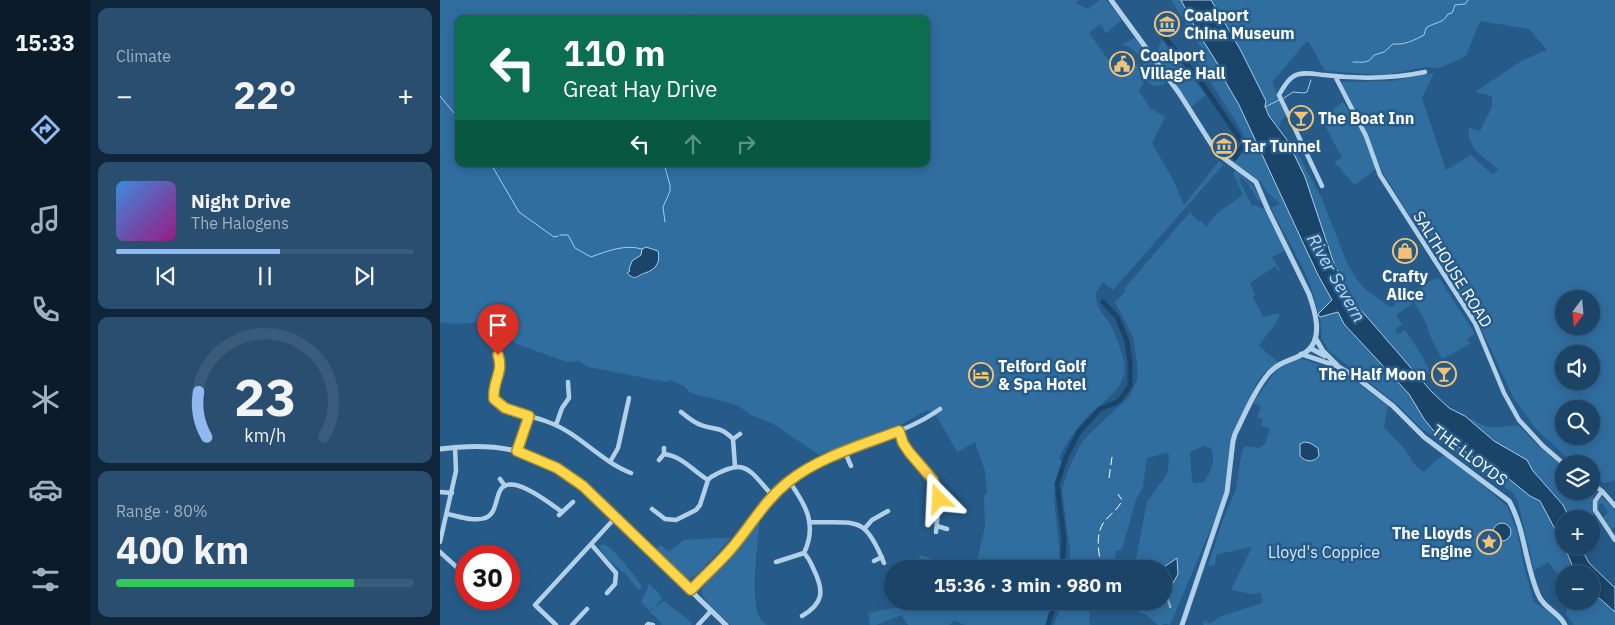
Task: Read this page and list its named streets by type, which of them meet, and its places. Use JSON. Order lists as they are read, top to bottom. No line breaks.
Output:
{"streets":{"street":["SALTHOUSE ROAD","THE LLOYDS"]},"water":["River Severn"],"parks":["Lloyd's Coppice"],"places":{"museum":["Coalport China Museum","Tar Tunnel"],"public building":["Coalport Village Hall"],"bar":["The Boat Inn","The Half Moon"],"shop":["Crafty Alice"],"hotel":["Telford Golf & Spa Hotel"],"place":["The Lloyds Engine"]},"north":"bottom","page":{"tabs":"15:33","tile":["Climate",["Range · 80%","400 km"]],"turn":["110 m","Great Hay Drive"],"heat":["−","22°","+"],"song":["Night Drive","The Halogens"],"map_buttons":["+","−"],"limit":"30","trip":"15:36 · 3 min · 980 m","gauge":["23","km/h"]}}
